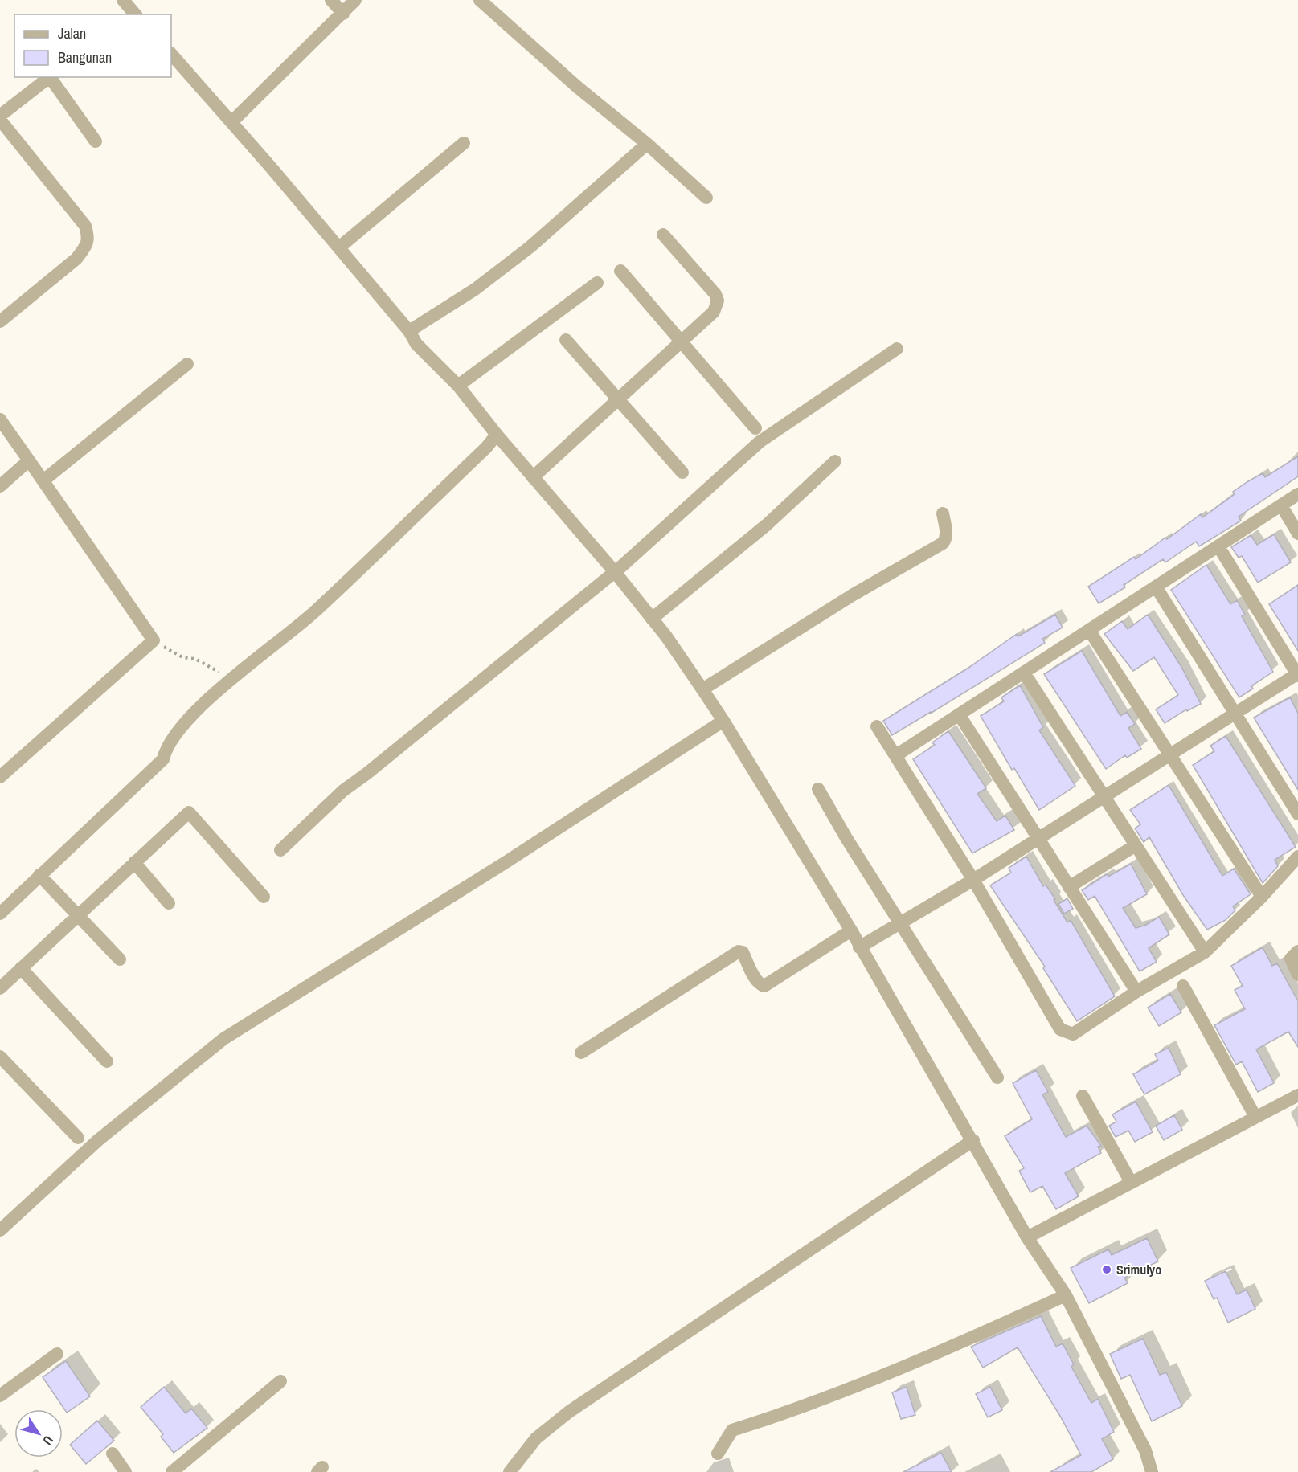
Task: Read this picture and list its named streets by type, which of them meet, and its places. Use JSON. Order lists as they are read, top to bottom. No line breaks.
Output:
{"places":["Srimulyo"],"legend":["Jalan","Bangunan"],"north":"bottom right"}
